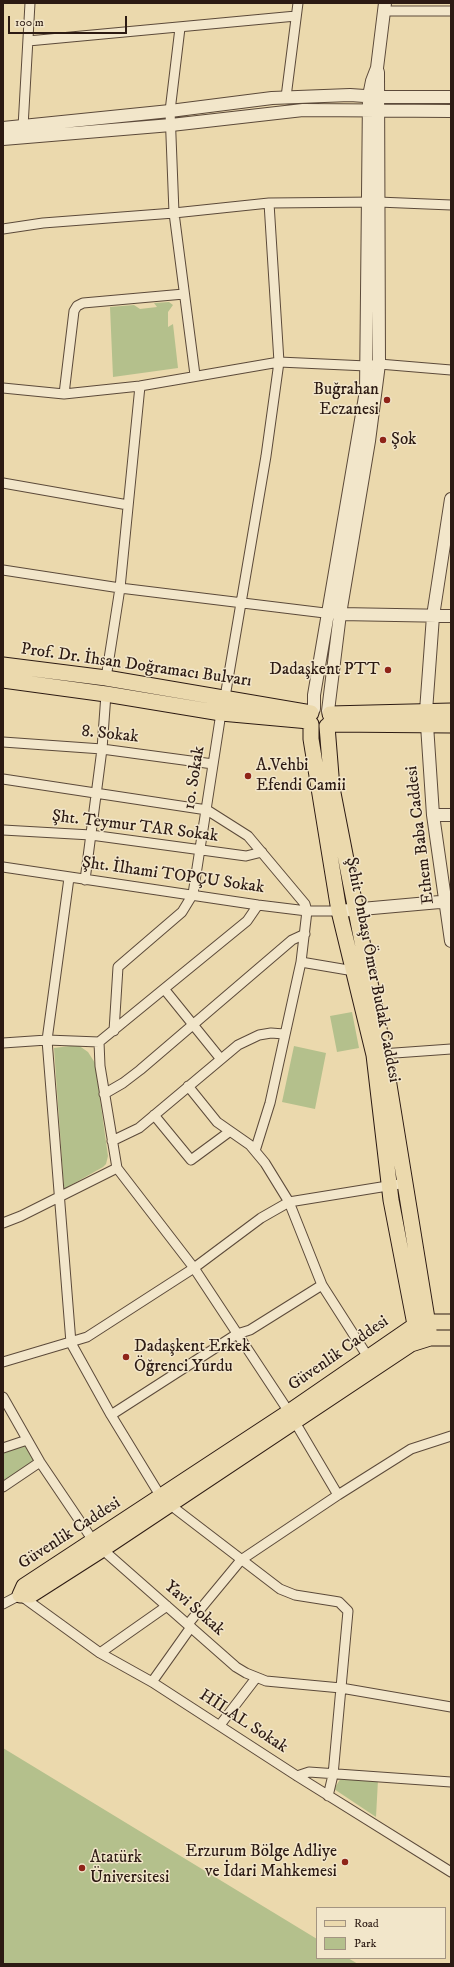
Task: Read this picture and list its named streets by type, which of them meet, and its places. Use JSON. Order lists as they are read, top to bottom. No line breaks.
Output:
{"streets":{"main road":["Prof. Dr. İhsan Doğramacı Bulvarı","Şehit Onbaşı Ömer Budak Caddesi","Güvenlik Caddesi"],"street":["8. Sokak","10. Sokak","Şht. Teymur TAR Sokak","Ethem Baba Caddesi","Şht. İlhami TOPÇU Sokak","Yavi Sokak","HİLAL Sokak"]},"crossings":[["Prof. Dr. İhsan Doğramacı Bulvarı","10. Sokak"],["Prof. Dr. İhsan Doğramacı Bulvarı","Şehit Onbaşı Ömer Budak Caddesi"],["8. Sokak","10. Sokak"],["10. Sokak","Şht. Teymur TAR Sokak"],["10. Sokak","Şht. İlhami TOPÇU Sokak"],["Şht. İlhami TOPÇU Sokak","Şehit Onbaşı Ömer Budak Caddesi"],["Şehit Onbaşı Ömer Budak Caddesi","Güvenlik Caddesi"],["Güvenlik Caddesi","Yavi Sokak"],["Güvenlik Caddesi","HİLAL Sokak"]],"places":["Buğrahan Eczanesi","Şok","Dadaşkent PTT","A.Vehbi Efendi Camii","Dadaşkent Erkek Öğrenci Yurdu","Erzurum Bölge Adliye ve İdari Mahkemesi","Atatürk Üniversitesi"],"legend":["Road","Park"],"scale_bar":"100 m"}
